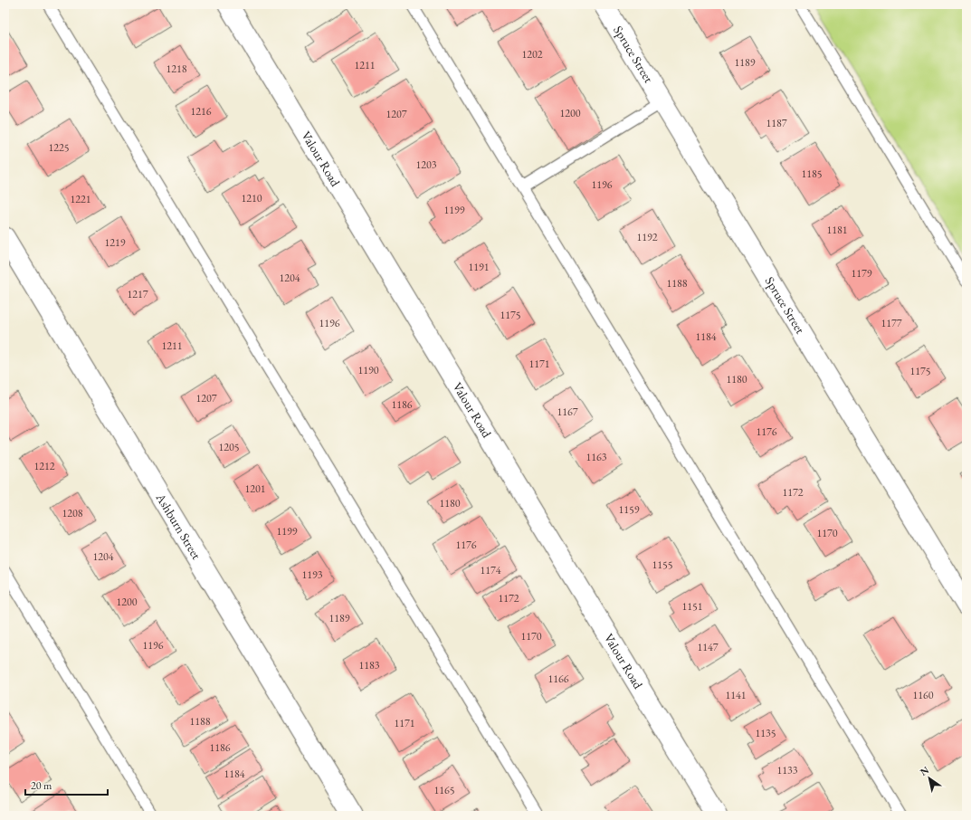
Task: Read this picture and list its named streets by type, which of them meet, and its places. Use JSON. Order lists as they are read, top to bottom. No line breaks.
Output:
{"streets":{"street":["Spruce Street","Valour Road","Ashburn Street"]},"house_numbers":["1202","1189","1211","1218","1216","1200","1207","1187","1225","1203","1185","1196","1210","1221","1199","1181","1192","1219","1191","1179","1204","1188","1217","1175","1196","1177","1184","1211","1171","1190","1175","1180","1207","1186","1167","1176","1205","1163","1212","1201","1172","1180","1159","1208","1199","1170","1176","1204","1155","1174","1193","1172","1200","1151","1189","1170","1196","1147","1183","1166","1141","1160","1188","1171","1135","1186","1133","1184","1165"],"scale_bar":"20 m","north":"top left"}
